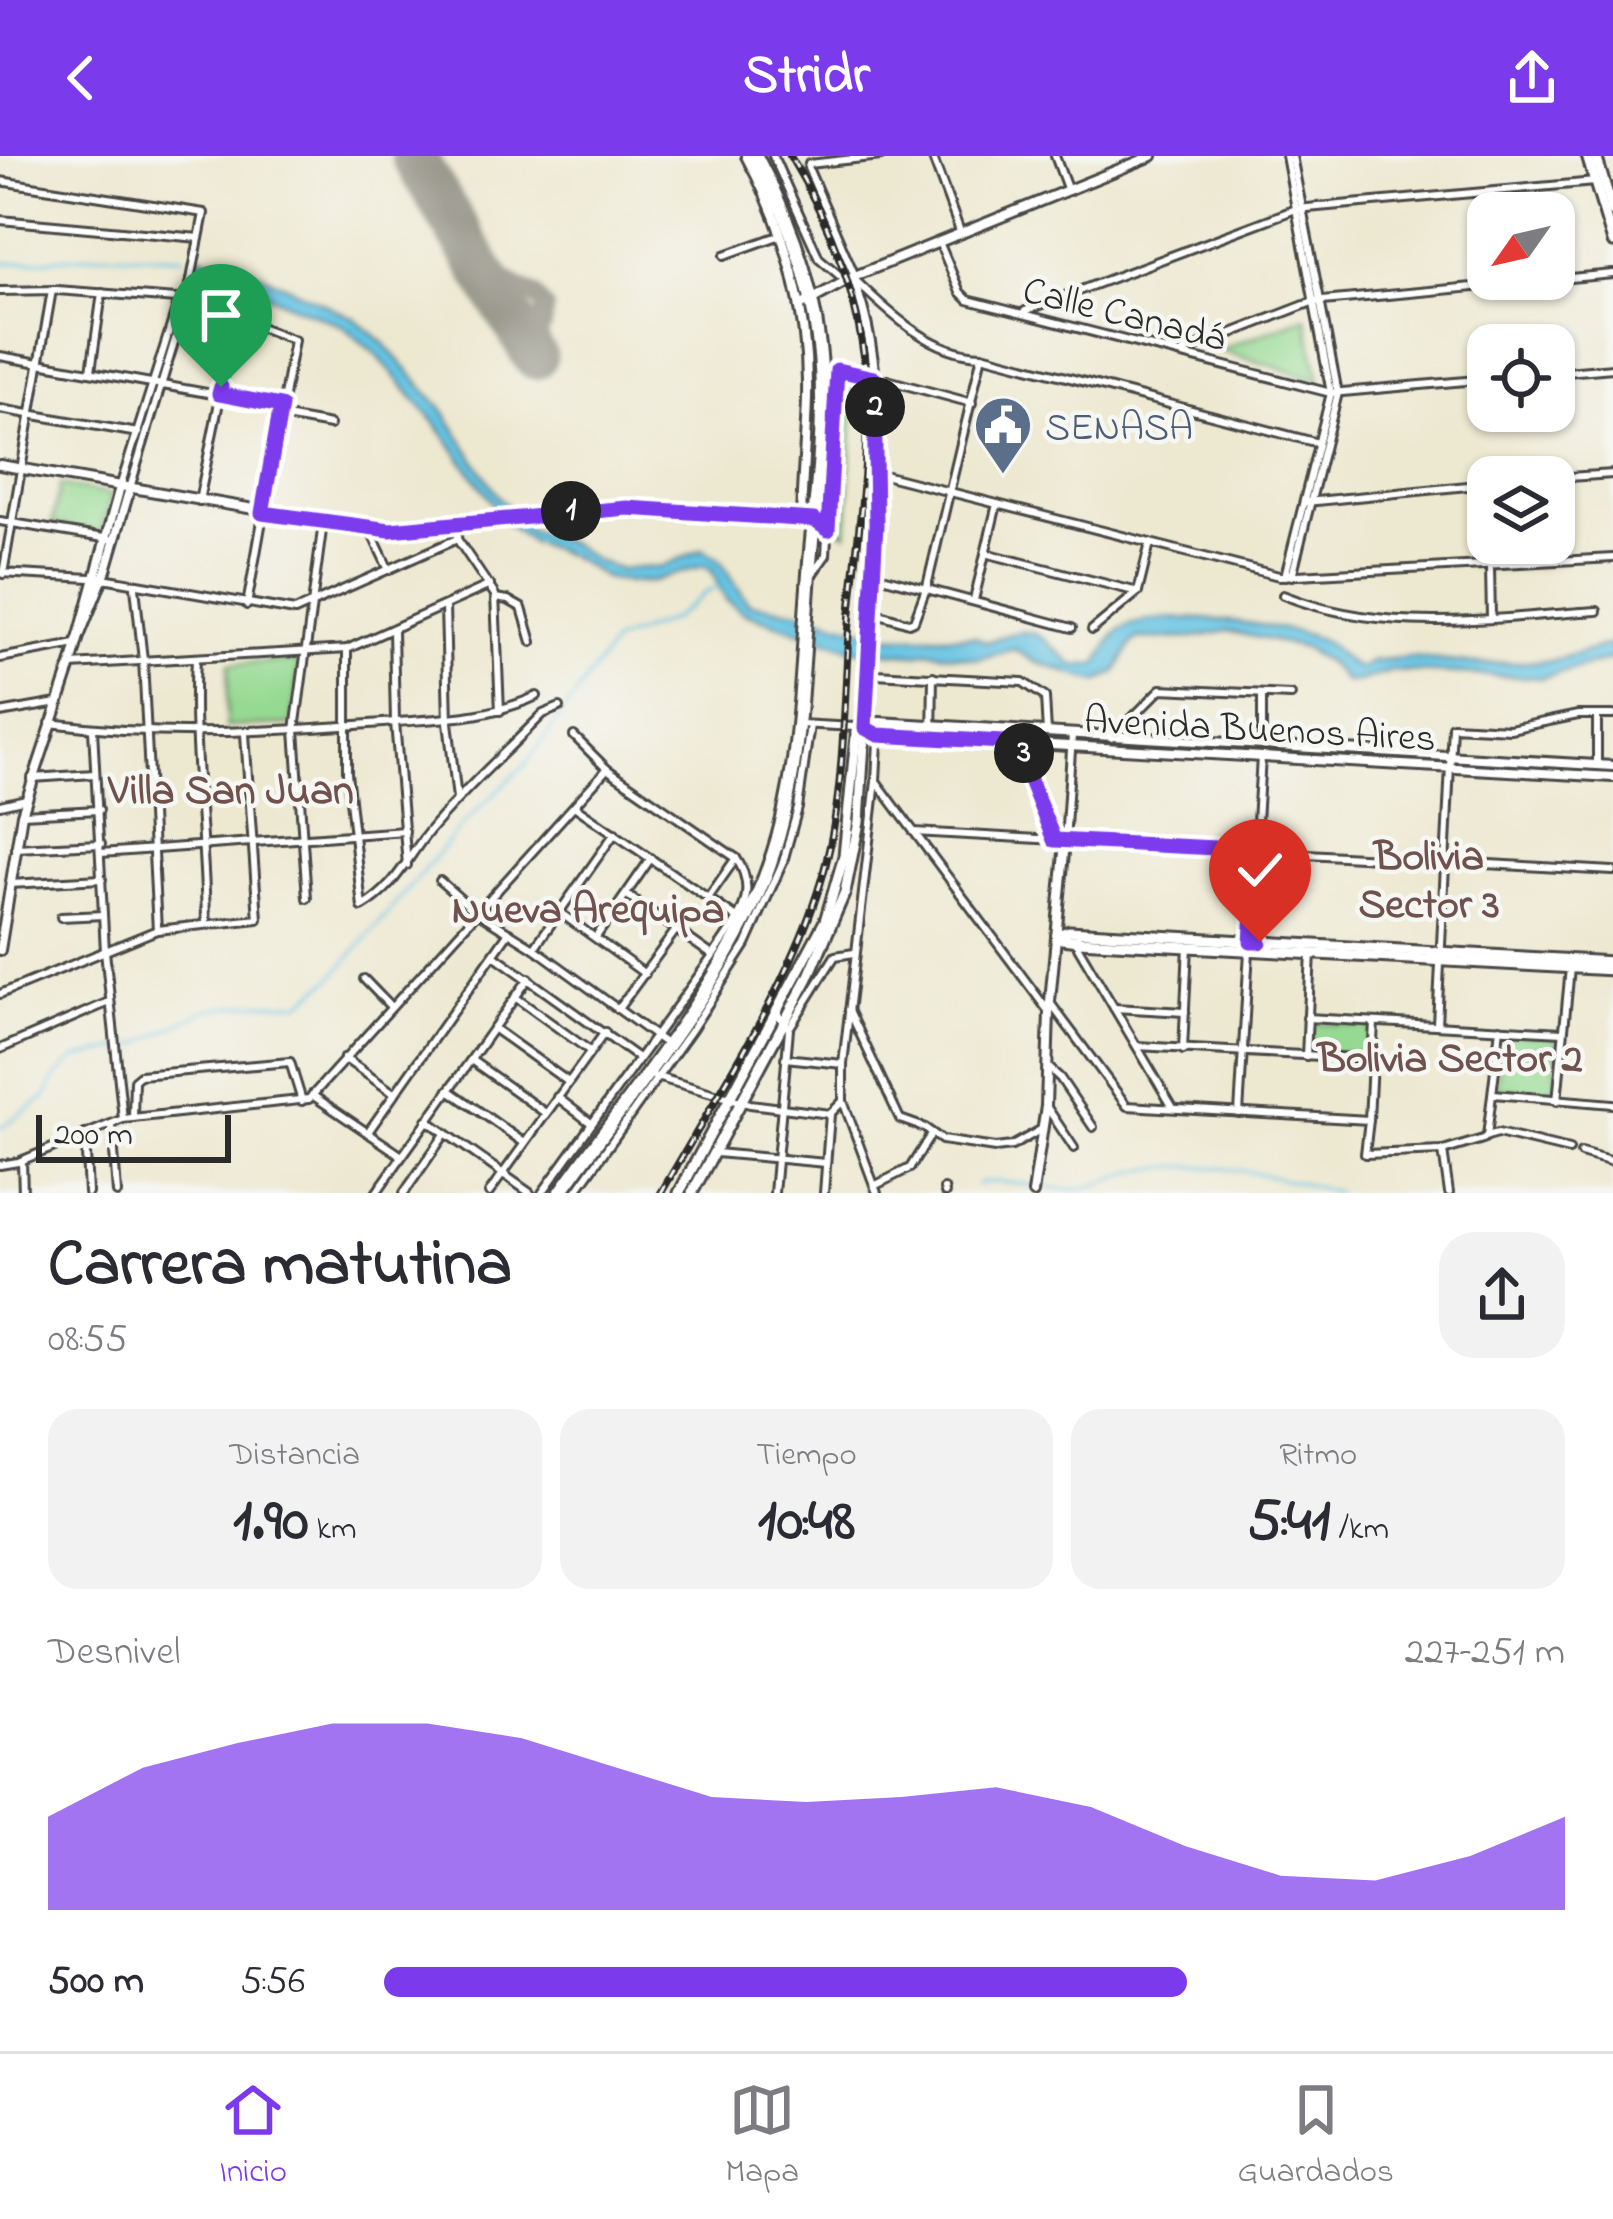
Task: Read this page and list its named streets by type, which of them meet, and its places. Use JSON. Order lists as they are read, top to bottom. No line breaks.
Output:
{"streets":{"street":["Calle Canadá","Avenida Buenos Aires"]},"districts":["Villa San Juan","Bolivia Sector 3","Nueva Arequipa","Bolivia Sector 2"],"places":{"public building":["SENASA"]},"scale_bar":"200 m","north":"bottom left","page":{"header":"Stridr","pins":["2","1","3"],"scale":"200 m","heading":["Carrera matutina","08:55"],"stats":[["Distancia","1.90 km"],["Tiempo","10:48"],["Ritmo","5:41 /km"]],"chart":["Desnivel","227–251 m"],"list":[{"name":"500 m","note":"5:56"}],"tabs":["Inicio","Mapa","Guardados"]}}
